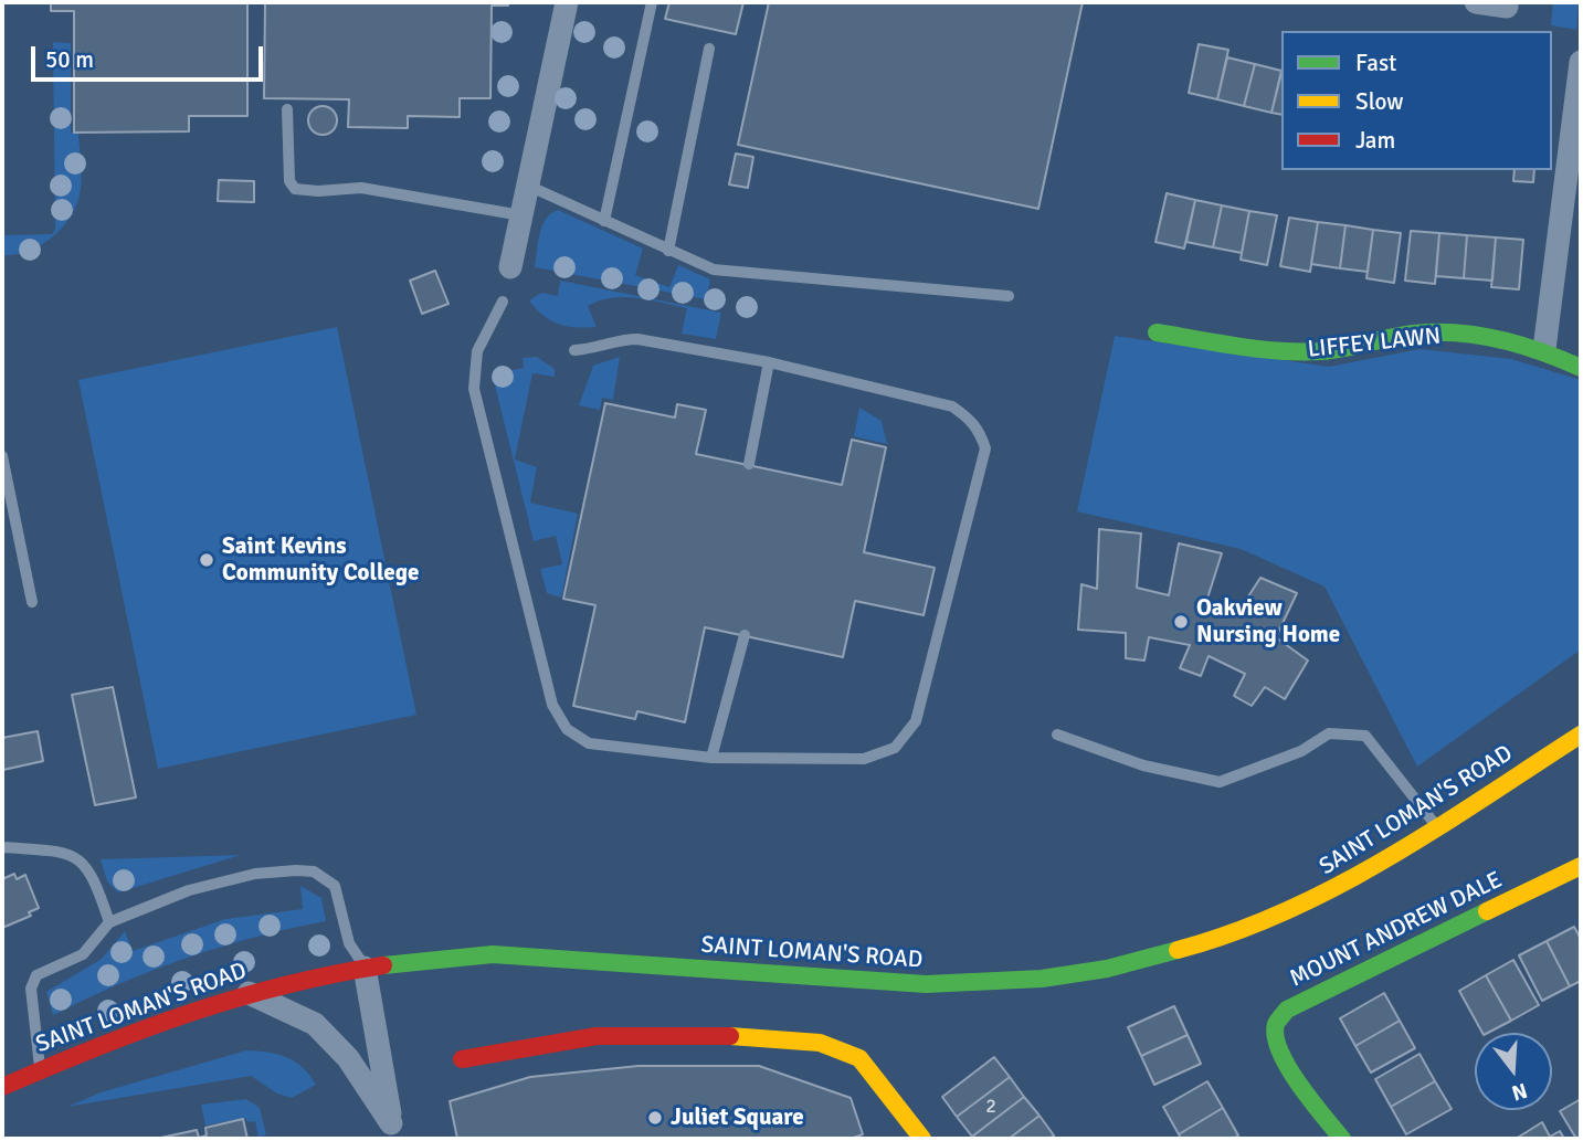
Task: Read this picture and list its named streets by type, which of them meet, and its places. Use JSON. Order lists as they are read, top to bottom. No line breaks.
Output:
{"streets":{"street":["LIFFEY LAWN","SAINT LOMAN'S ROAD","MOUNT ANDREW DALE"]},"places":["Saint Kevins Community College","Oakview Nursing Home","Juliet Square"],"house_numbers":["2"],"legend":["Fast","Slow","Jam"],"scale_bar":"50 m","north":"bottom"}
